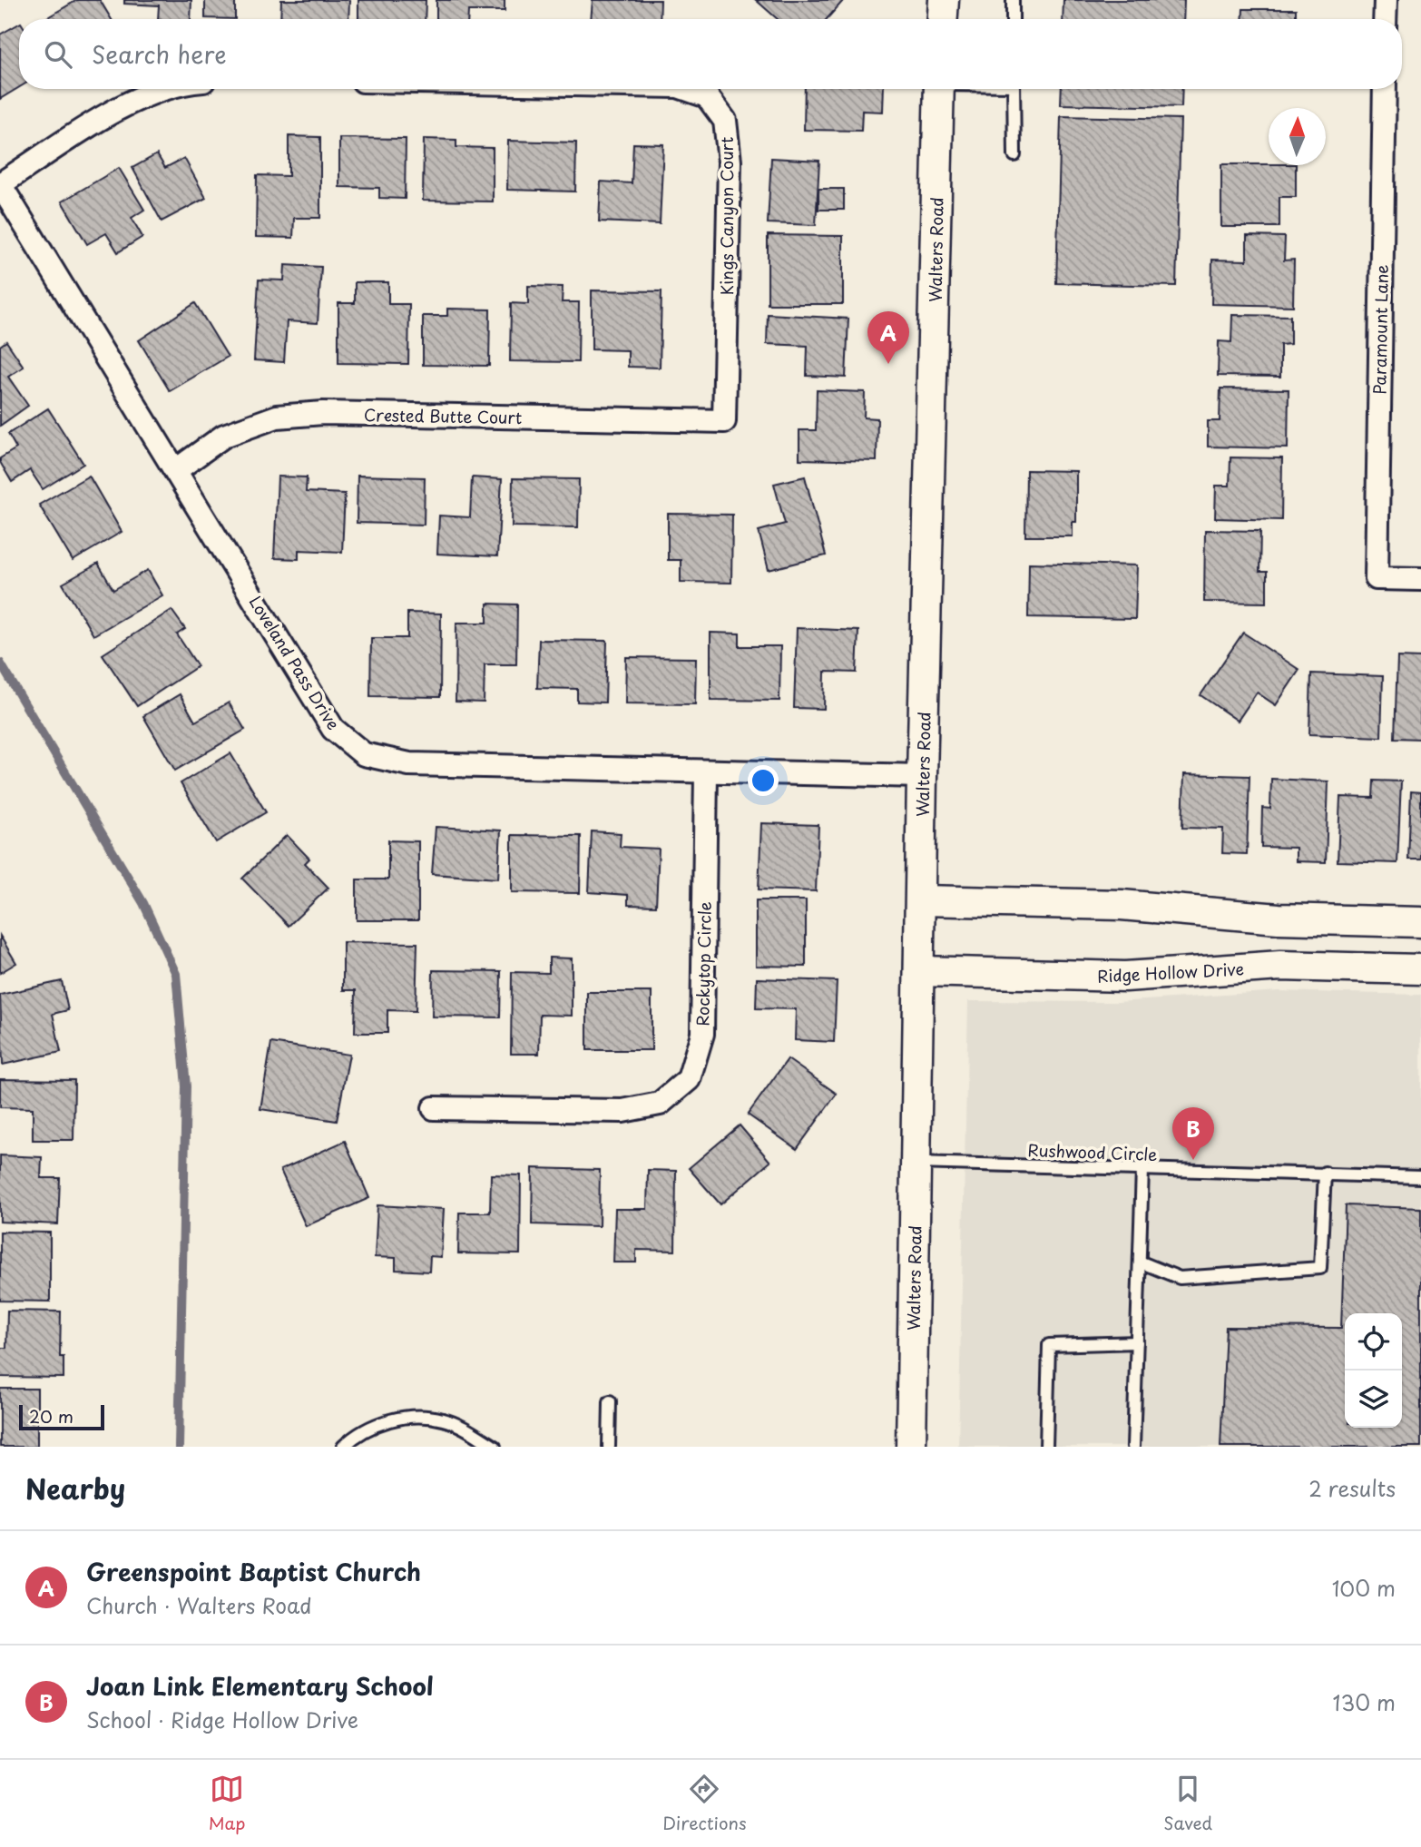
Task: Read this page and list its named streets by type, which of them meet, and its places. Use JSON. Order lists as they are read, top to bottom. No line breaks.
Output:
{"streets":{"street":["Kings Canyon Court","Walters Road","Paramount Lane","Crested Butte Court","Loveland Pass Drive","Rockytop Circle","Ridge Hollow Drive"],"lane":["Rushwood Circle"]},"crossings":[["Kings Canyon Court","Crested Butte Court"],["Walters Road","Loveland Pass Drive"],["Walters Road","Ridge Hollow Drive"],["Walters Road","Rushwood Circle"],["Crested Butte Court","Loveland Pass Drive"],["Loveland Pass Drive","Rockytop Circle"]],"scale_bar":"20 m","north":"top","page":{"search":"Search here","pins":["A","B"],"scale":"20 m","heading":["Nearby","2 results"],"list":[{"mark":"A","name":"Greenspoint Baptist Church","note":"Church · Walters Road","value":"100 m"},{"mark":"B","name":"Joan Link Elementary School","note":"School · Ridge Hollow Drive","value":"130 m"}],"nav":["Map","Directions","Saved"]}}
